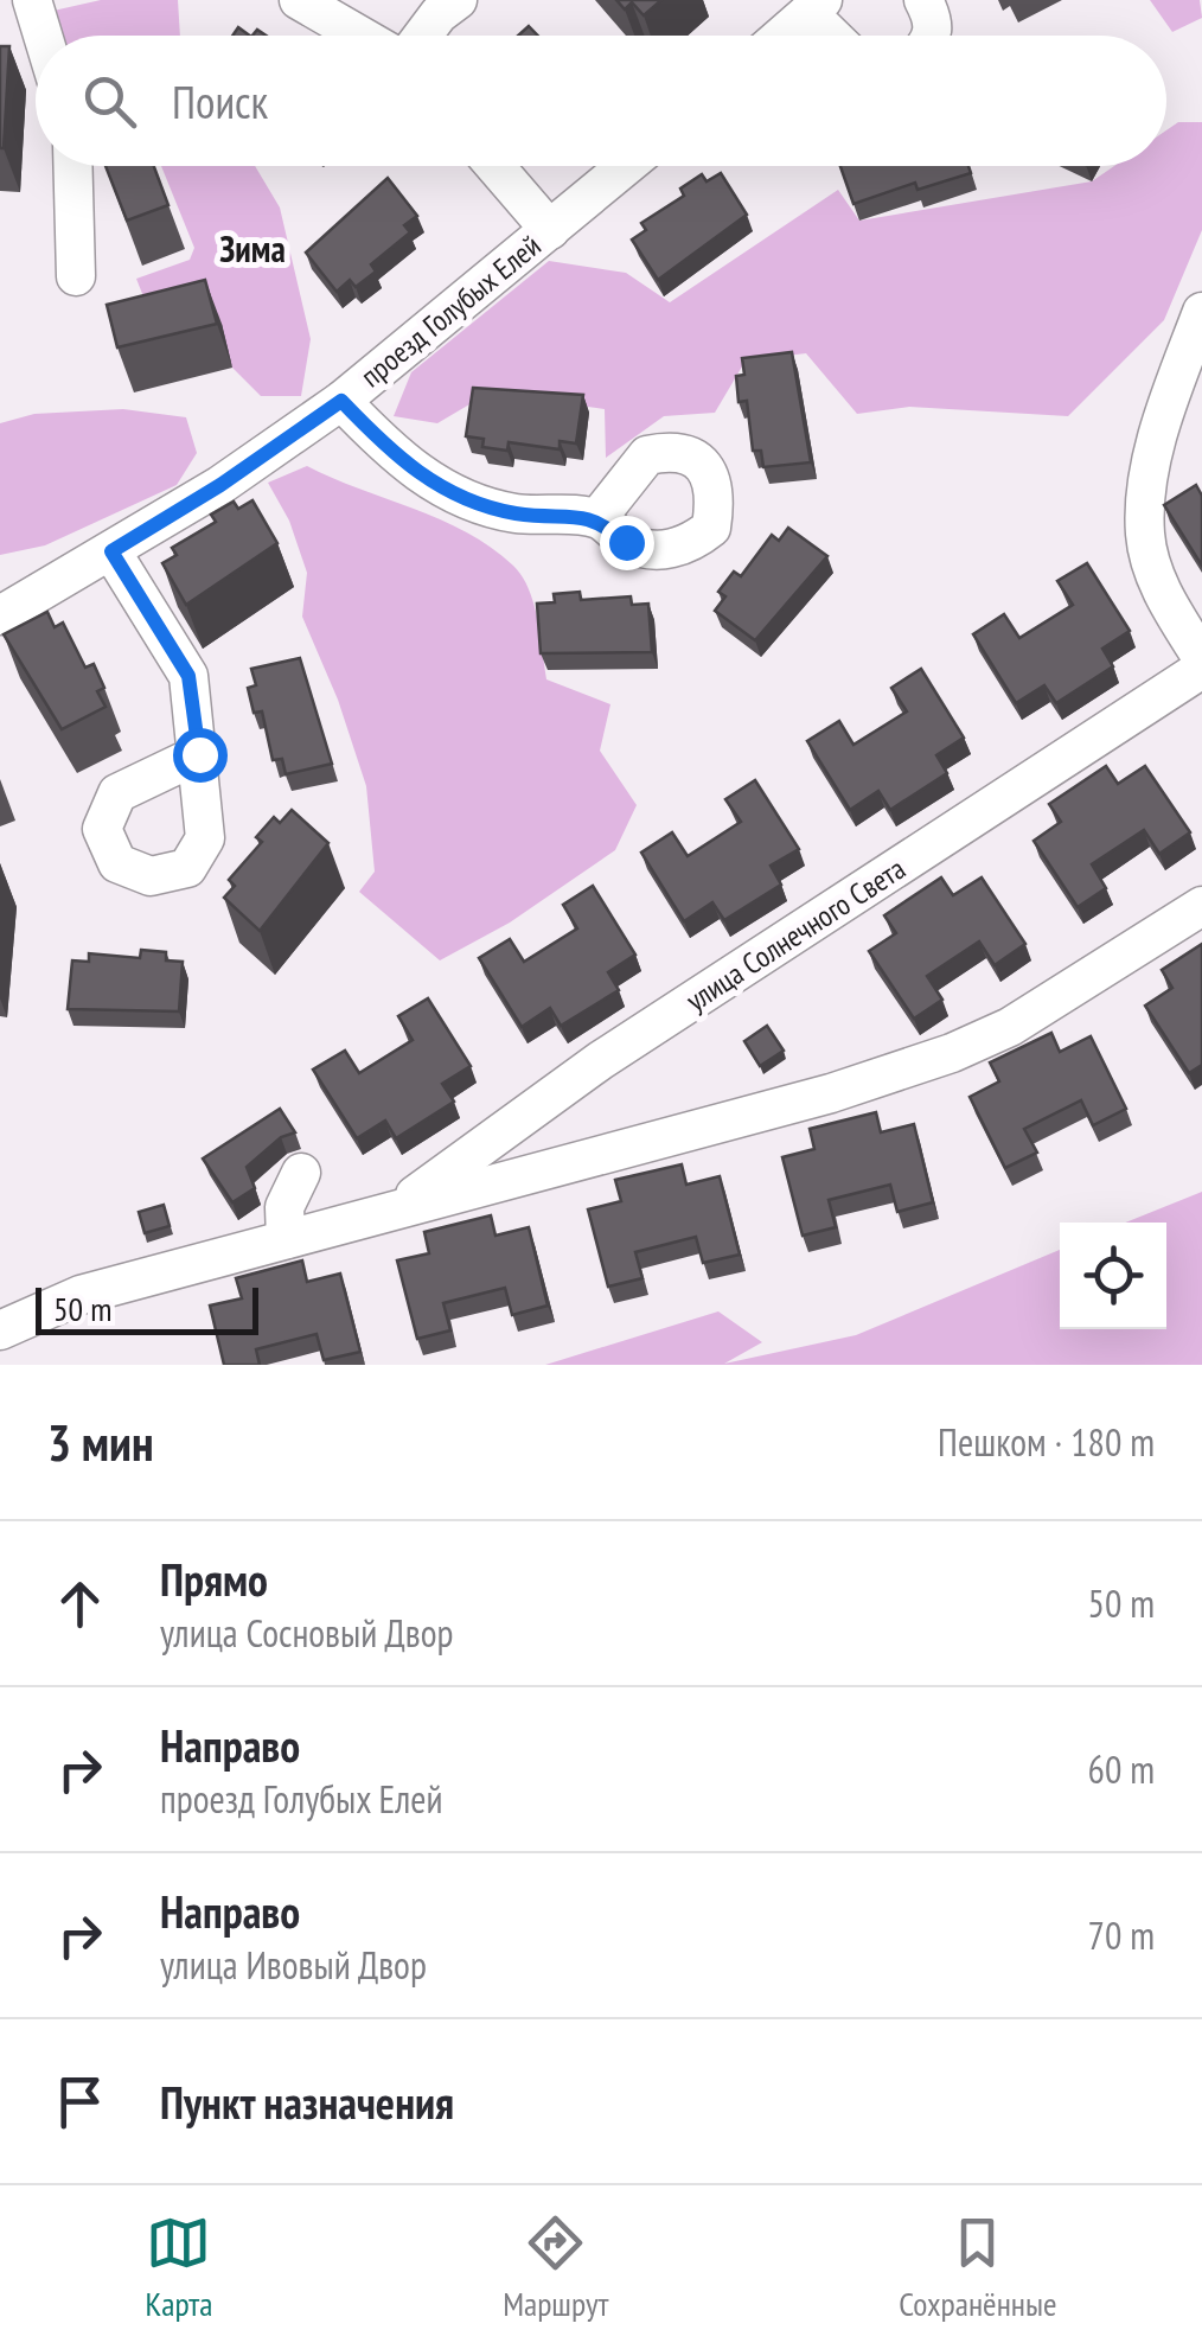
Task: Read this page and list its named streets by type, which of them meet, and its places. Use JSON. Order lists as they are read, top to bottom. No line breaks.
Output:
{"streets":{"street":["проезд Голубых Елей","улица Солнечного Света"]},"districts":["Зима"],"scale_bar":"50 m","page":{"search":"Поиск","scale":"50 m","heading":["3 мин","Пешком · 180 m"],"list":[["Прямо","улица Сосновый Двор","50 m"],["Направо","проезд Голубых Елей","60 m"],["Направо","улица Ивовый Двор","70 m"],"Пункт назначения"],"nav":["Карта","Маршрут","Сохранённые"]}}
